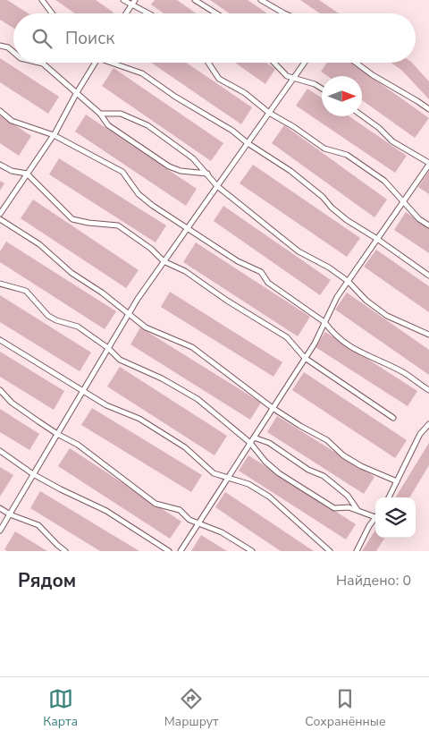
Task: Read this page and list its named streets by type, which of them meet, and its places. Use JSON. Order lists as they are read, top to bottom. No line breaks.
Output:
{"north":"right","page":{"search":"Поиск","heading":["Рядом","Найдено: 0"],"nav":["Карта","Маршрут","Сохранённые"]}}
